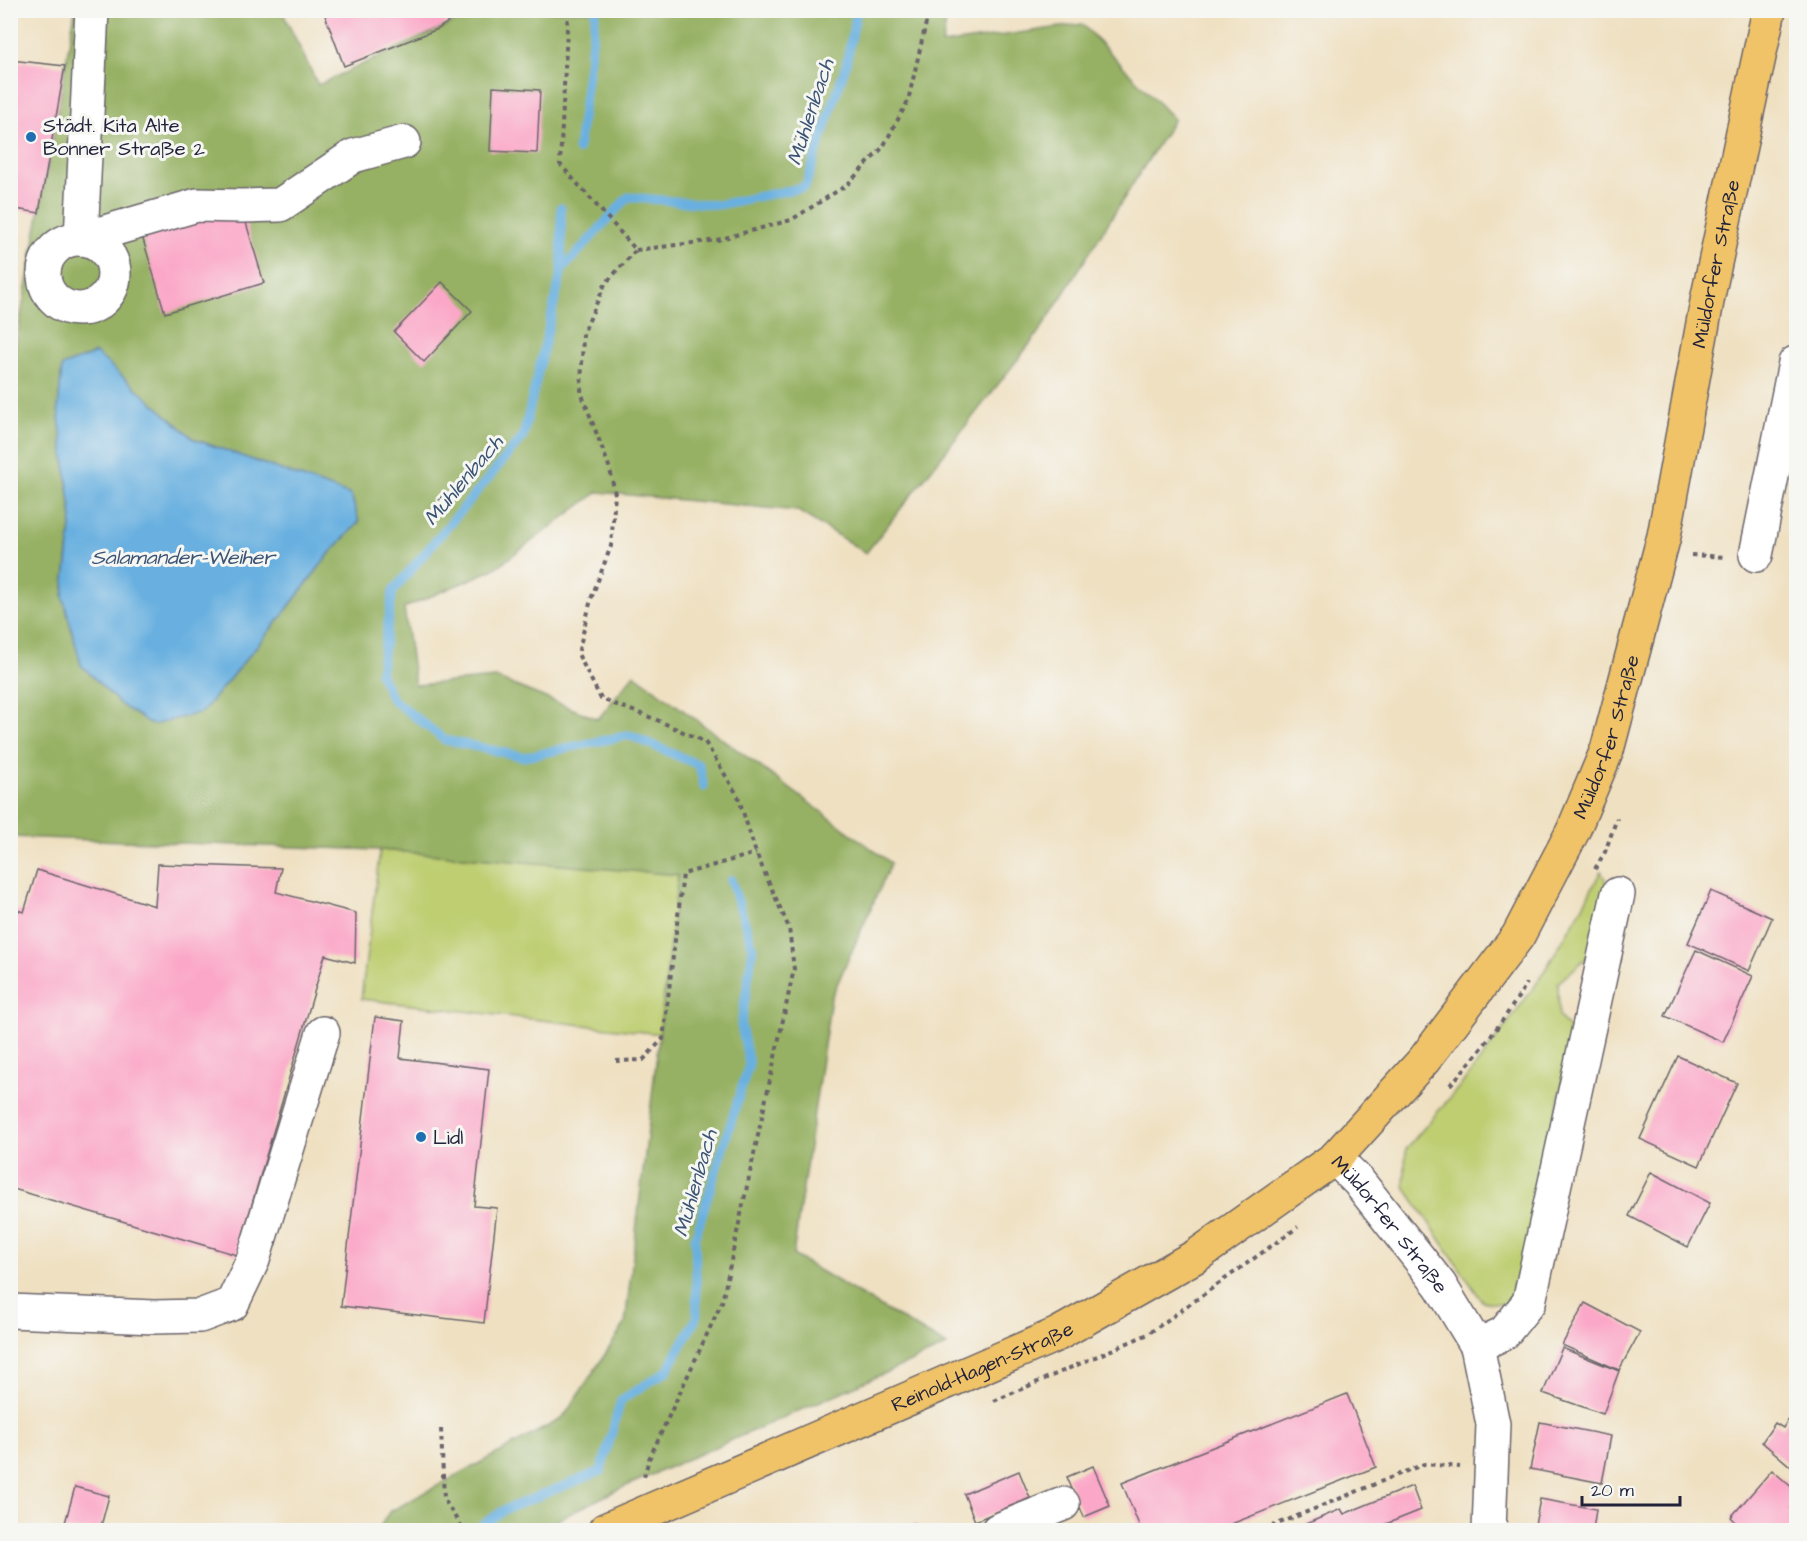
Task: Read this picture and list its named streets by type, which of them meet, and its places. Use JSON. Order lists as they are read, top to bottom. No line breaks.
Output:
{"streets":{"main road":["Müldorfer Straße","Reinold-Hagen-Straße"]},"crossings":[["Müldorfer Straße","Reinold-Hagen-Straße"]],"water":["Mühlenbach","Salamander-Weiher"],"places":["Städt. Kita Alte Bonner Straße 2","Lidl"],"scale_bar":"20 m"}
